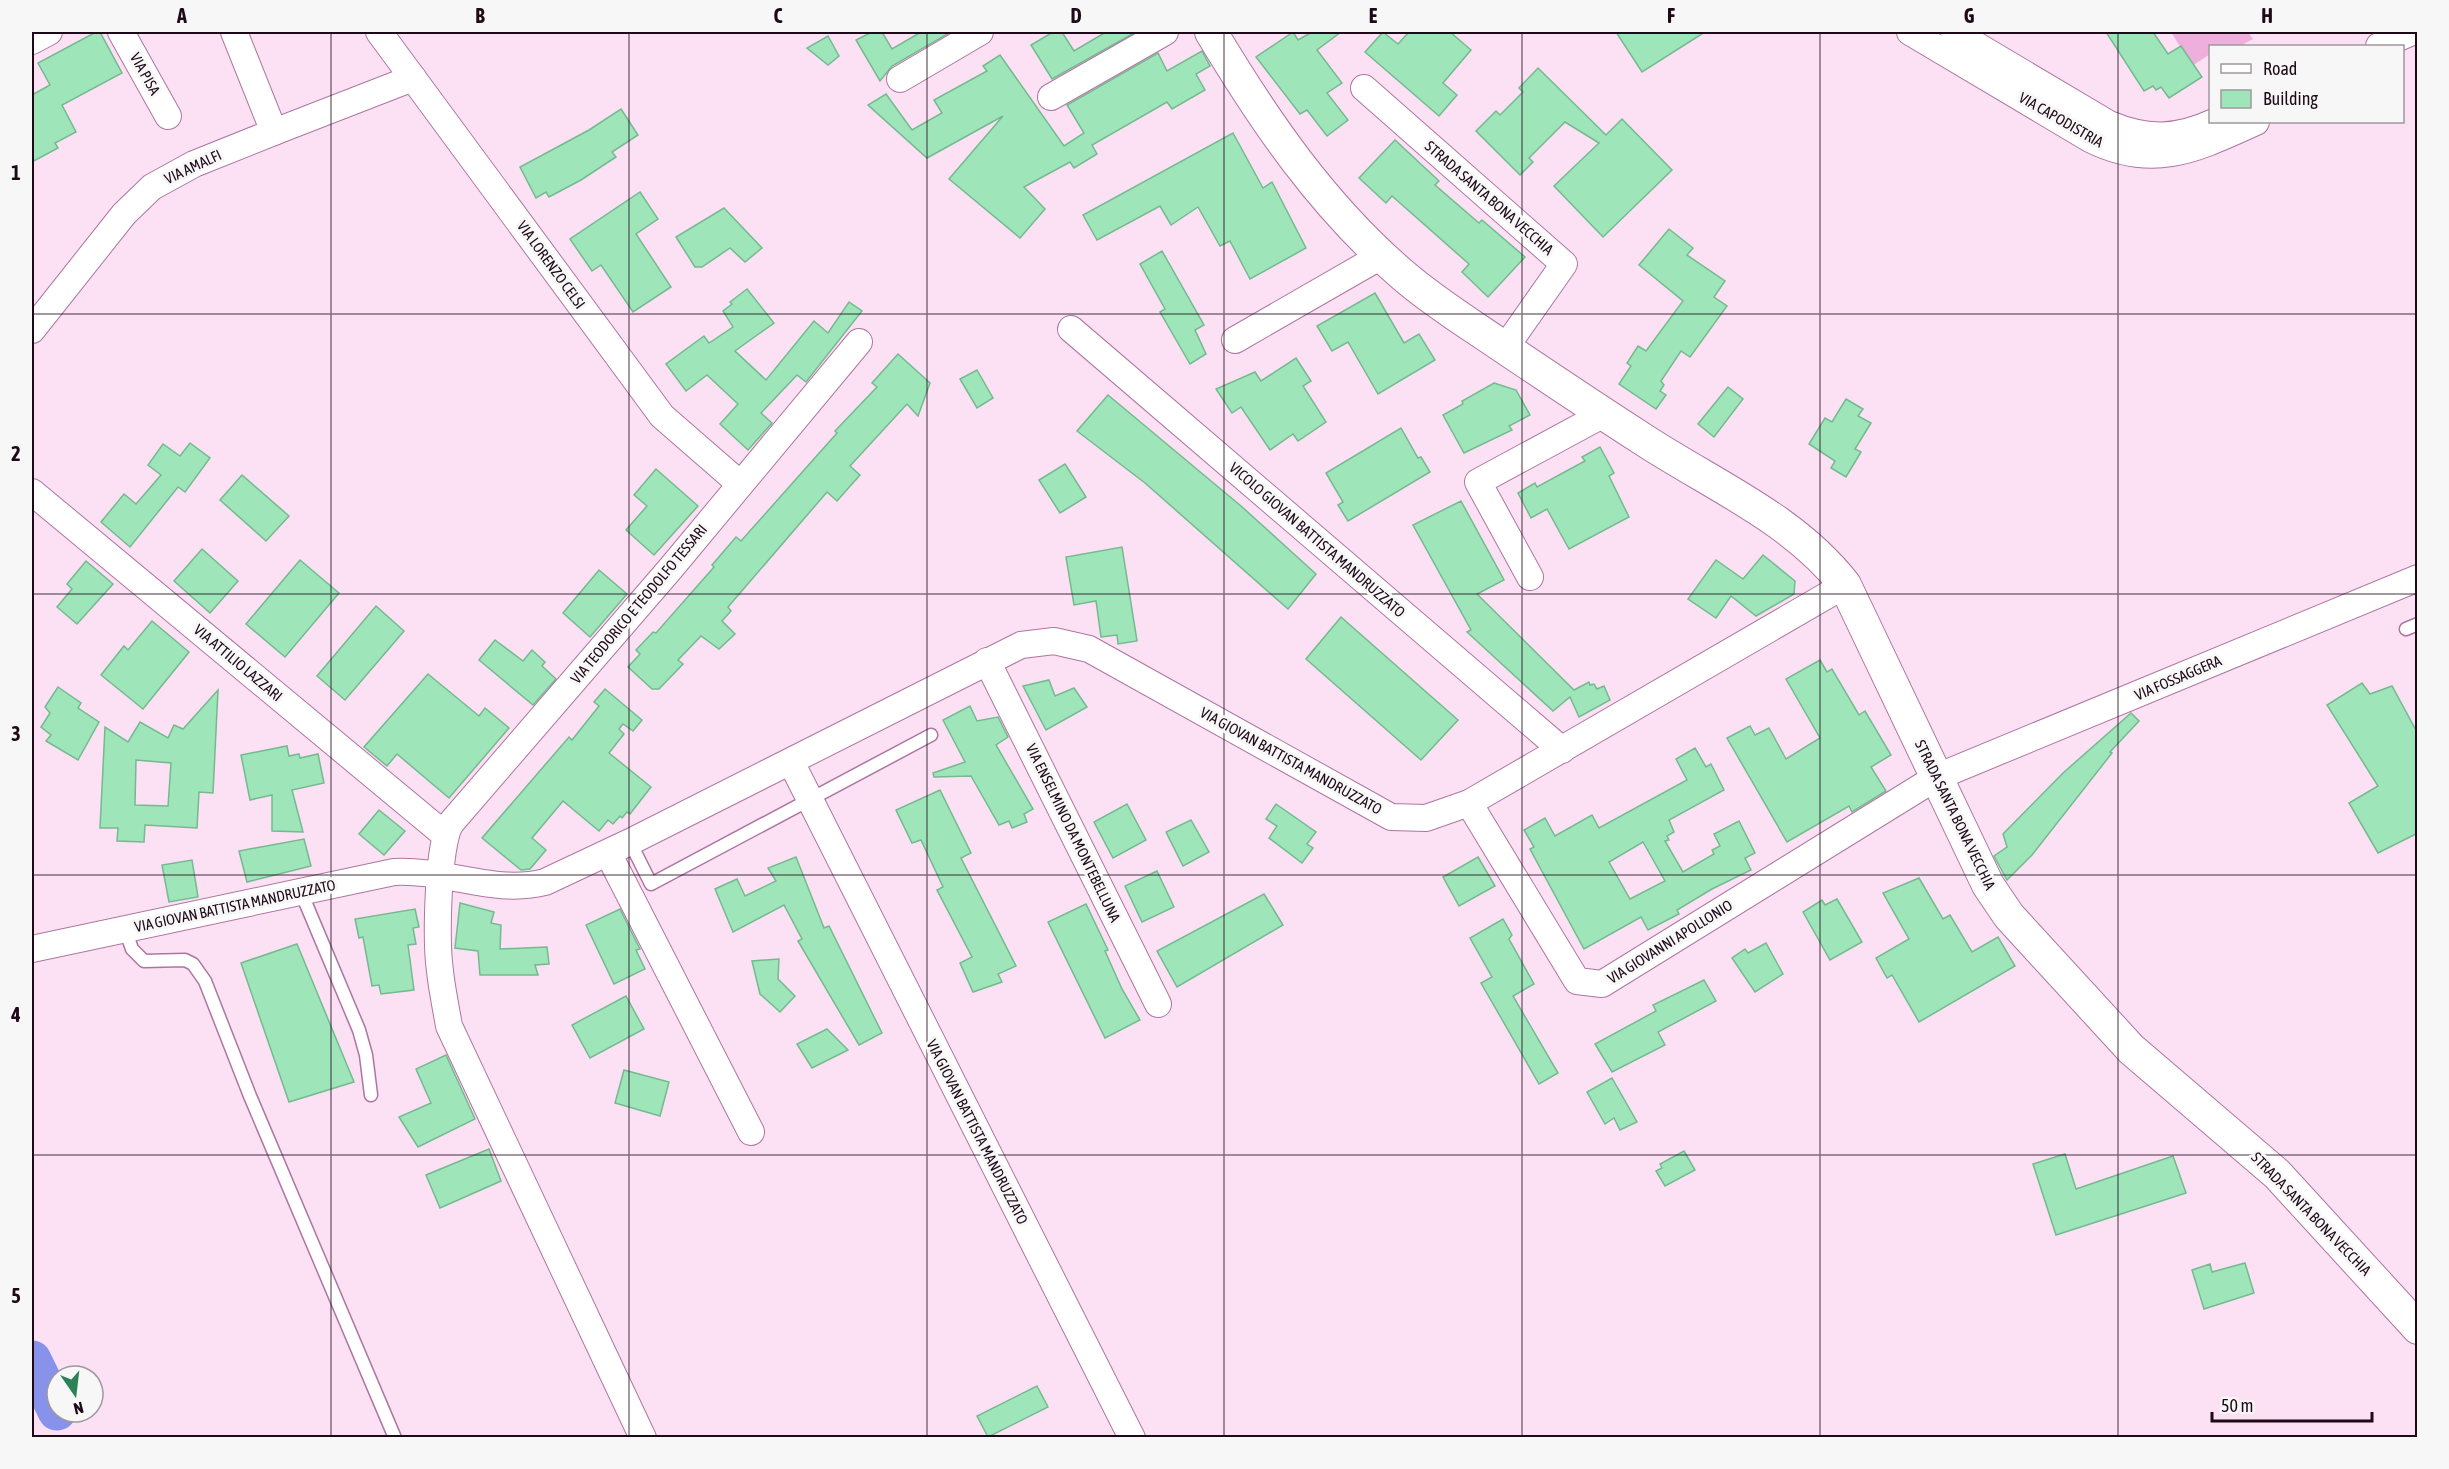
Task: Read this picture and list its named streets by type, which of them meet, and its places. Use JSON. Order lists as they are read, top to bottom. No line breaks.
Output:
{"streets":{"street":["VIA PISA","VIA CAPODISTRIA","VIA AMALFI","STRADA SANTA BONA VECCHIA","VIA LORENZO CELSI","VICOLO GIOVAN BATTISTA MANDRUZZATO","VIA TEODORICO E TEODOLFO TESSARI","VIA ATTILIO LAZZARI","VIA FOSSAGGERA","VIA GIOVAN BATTISTA MANDRUZZATO","VIA ENSELMINO DA MONTEBELLUNA","VIA GIOVANNI APOLLONIO"]},"crossings":[["VIA AMALFI","VIA LORENZO CELSI"],["STRADA SANTA BONA VECCHIA","VIA FOSSAGGERA"],["STRADA SANTA BONA VECCHIA","VIA GIOVAN BATTISTA MANDRUZZATO"],["STRADA SANTA BONA VECCHIA","VIA GIOVANNI APOLLONIO"],["VIA LORENZO CELSI","VIA TEODORICO E TEODOLFO TESSARI"],["VICOLO GIOVAN BATTISTA MANDRUZZATO","VIA GIOVAN BATTISTA MANDRUZZATO"],["VIA TEODORICO E TEODOLFO TESSARI","VIA ATTILIO LAZZARI"],["VIA TEODORICO E TEODOLFO TESSARI","VIA GIOVAN BATTISTA MANDRUZZATO"],["VIA FOSSAGGERA","VIA GIOVANNI APOLLONIO"],["VIA GIOVAN BATTISTA MANDRUZZATO","VIA ENSELMINO DA MONTEBELLUNA"],["VIA GIOVAN BATTISTA MANDRUZZATO","VIA GIOVANNI APOLLONIO"]],"legend":["Road","Building"],"scale_bar":"50 m","north":"bottom","grid":{"columns":["A","B","C","D","E","F","G","H"],"rows":["1","2","3","4","5"]}}
